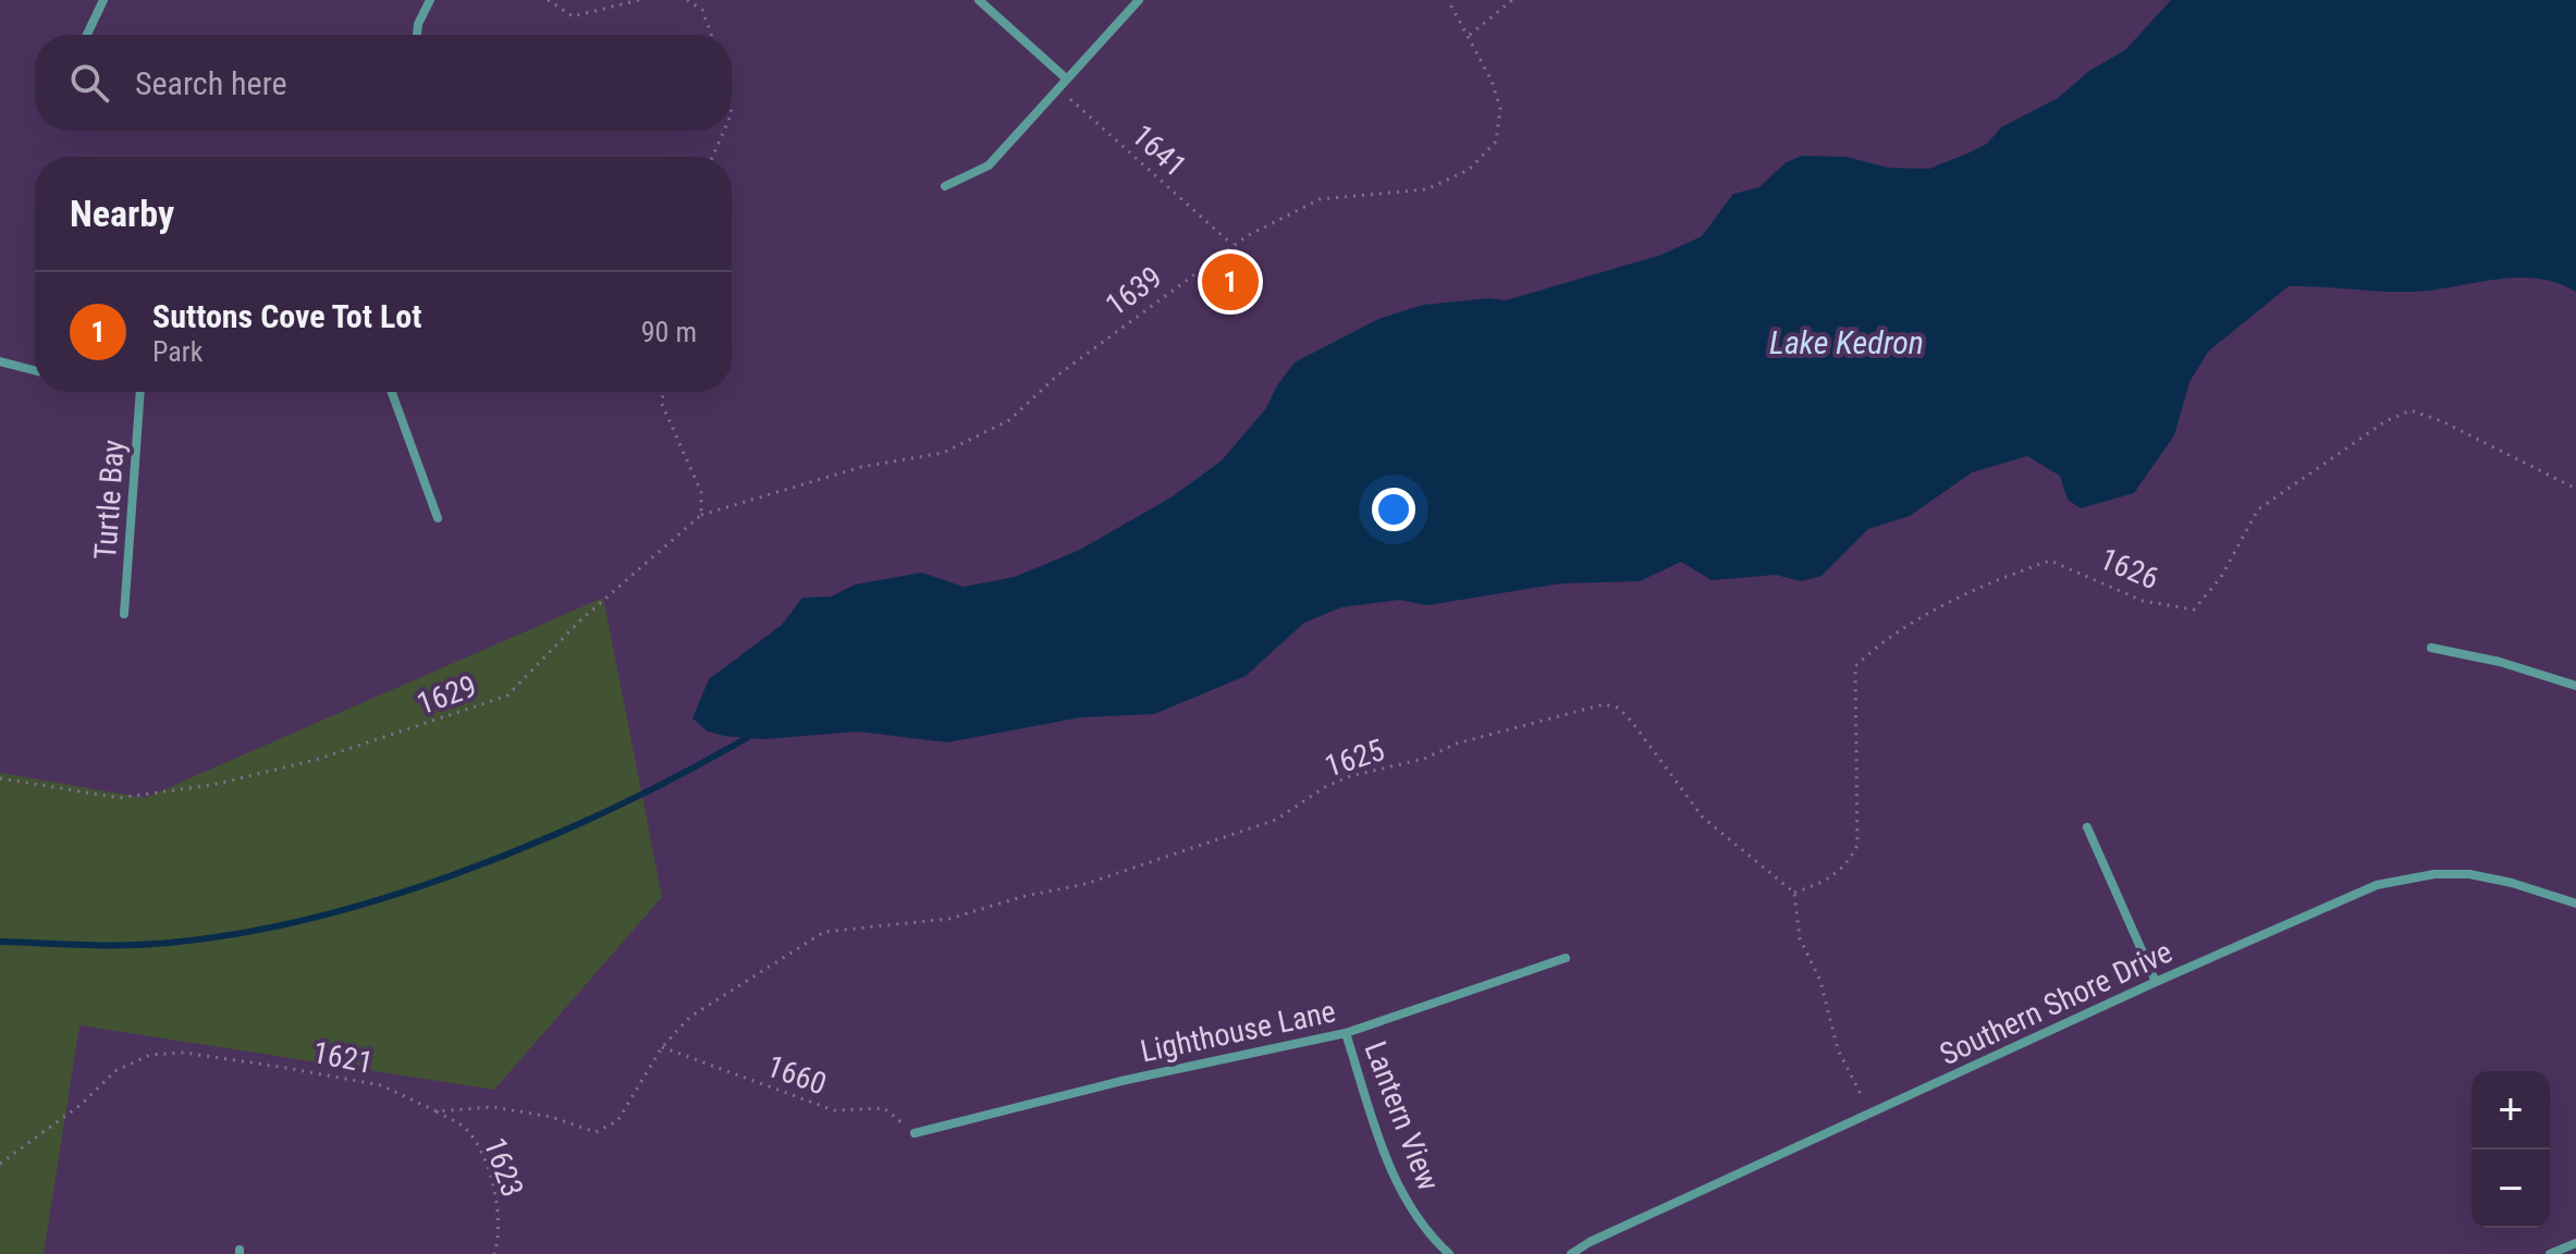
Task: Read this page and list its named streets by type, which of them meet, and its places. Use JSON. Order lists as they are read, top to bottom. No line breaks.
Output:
{"streets":{"street":["Turtle Bay","Southern Shore Drive","Lighthouse Lane","Lantern View"],"path":["1641","1639","1626","1629","1625","1621","1660","1623"]},"crossings":[["1641","1639"],["1639","1629"],["1626","1625"],["1625","1621"],["1625","1660"],["Lighthouse Lane","1660"],["Lighthouse Lane","Lantern View"],["1621","1660"],["1621","1623"]],"water":["Lake Kedron"],"page":{"search":"Search here","heading":"Nearby","pins":"1","list":[{"mark":"1","name":"Suttons Cove Tot Lot","note":"Park","value":"90 m"}],"map_buttons":["+","−"]}}
